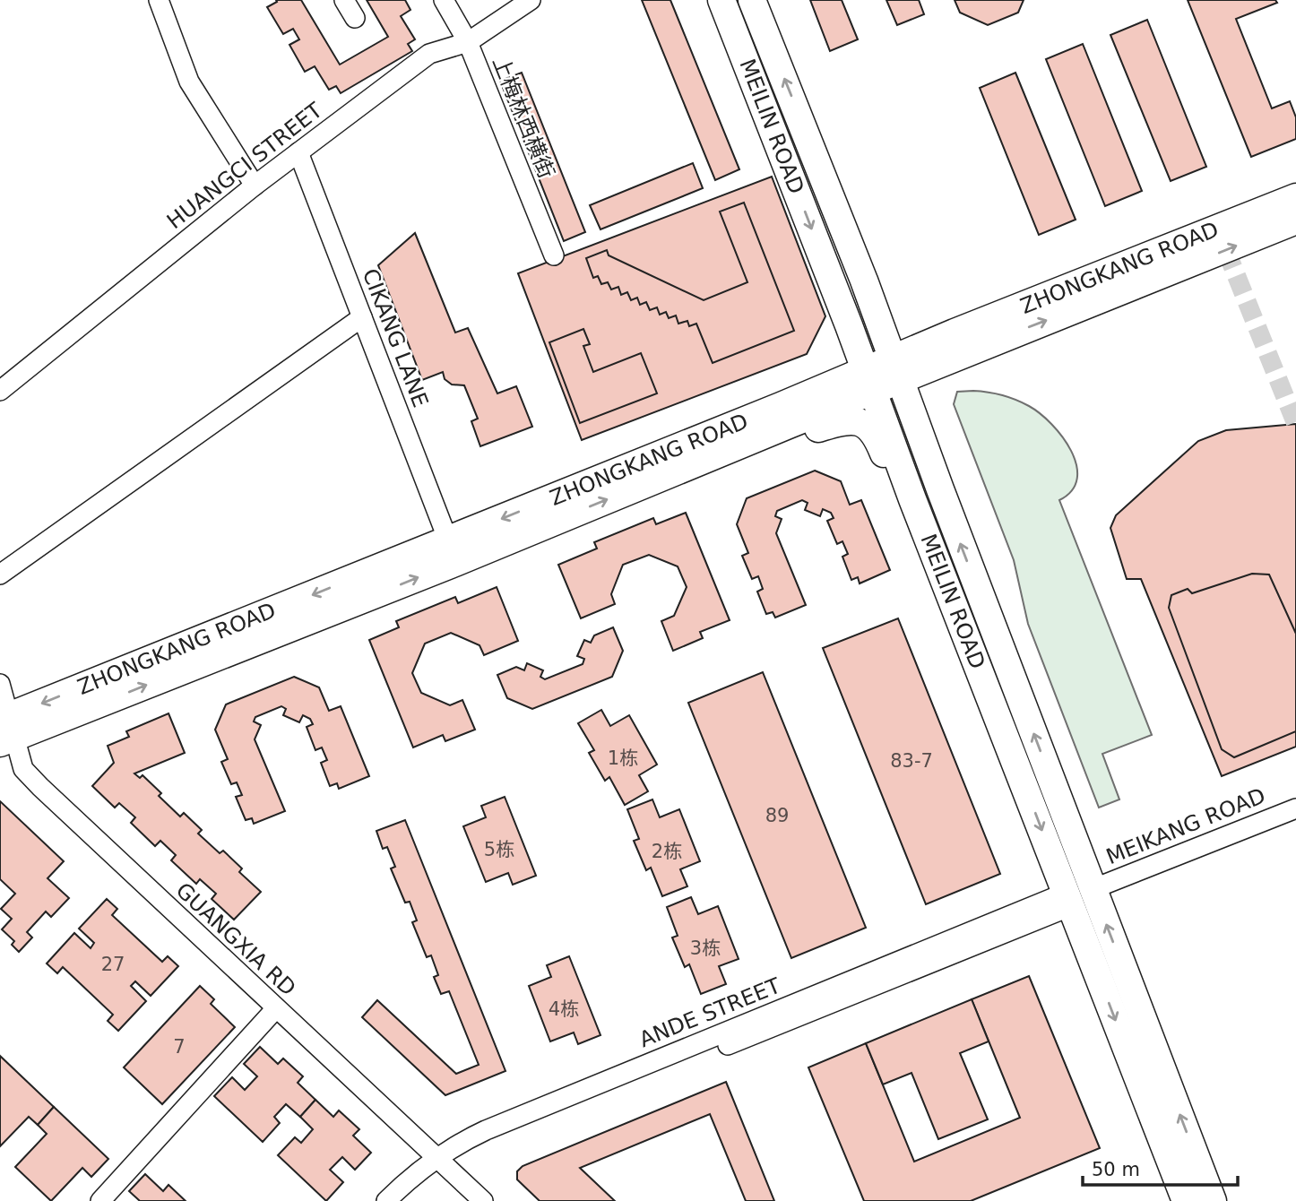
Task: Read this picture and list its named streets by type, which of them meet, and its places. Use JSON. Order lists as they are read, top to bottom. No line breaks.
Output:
{"streets":{"main road":["MEILIN ROAD","ZHONGKANG ROAD"],"street":["上梅林西横街","HUANGCI STREET","CIKANG LANE","MEIKANG ROAD","GUANGXIA RD","ANDE STREET"]},"crossings":[["上梅林西横街","HUANGCI STREET"],["MEILIN ROAD","ZHONGKANG ROAD"],["MEILIN ROAD","MEIKANG ROAD"],["MEILIN ROAD","ANDE STREET"],["HUANGCI STREET","CIKANG LANE"],["ZHONGKANG ROAD","CIKANG LANE"],["ZHONGKANG ROAD","GUANGXIA RD"],["GUANGXIA RD","ANDE STREET"]],"house_numbers":["1栋","83-7","89","5栋","2栋","3栋","27","4栋","7"],"scale_bar":"50 m"}
